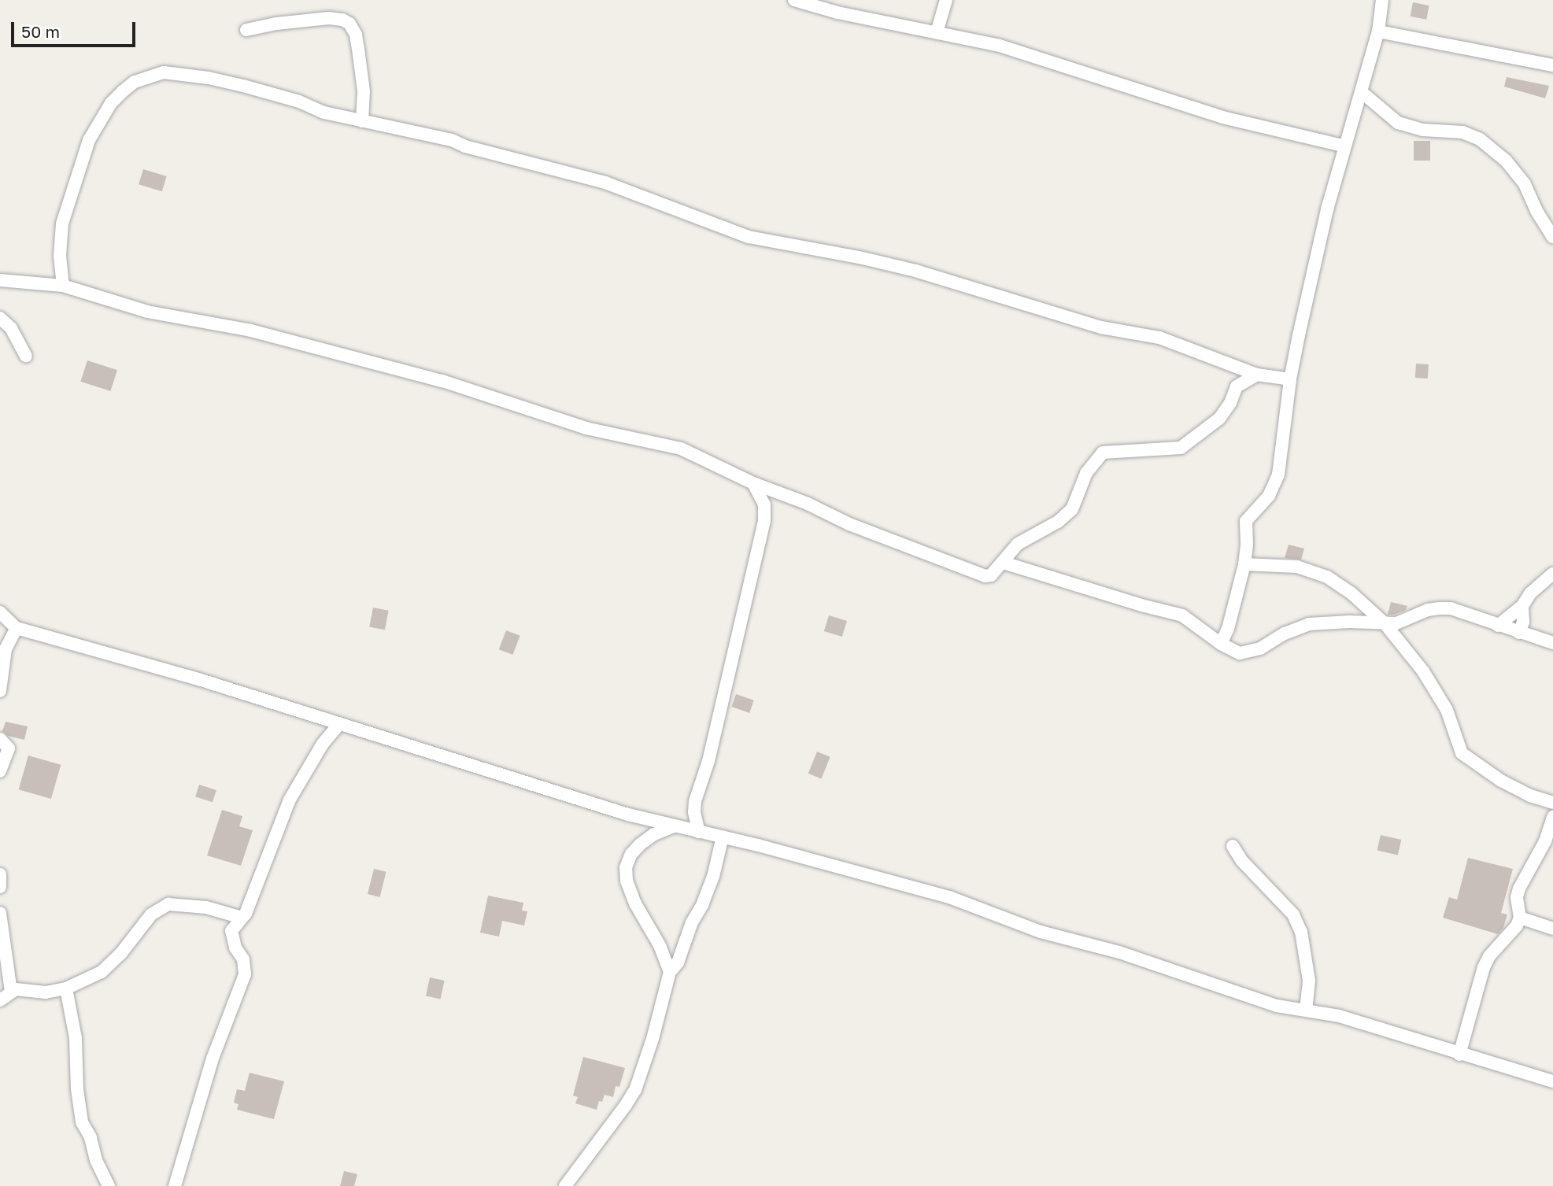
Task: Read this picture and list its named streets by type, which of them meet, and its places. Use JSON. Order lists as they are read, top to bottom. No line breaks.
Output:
{"scale_bar":"50 m"}
